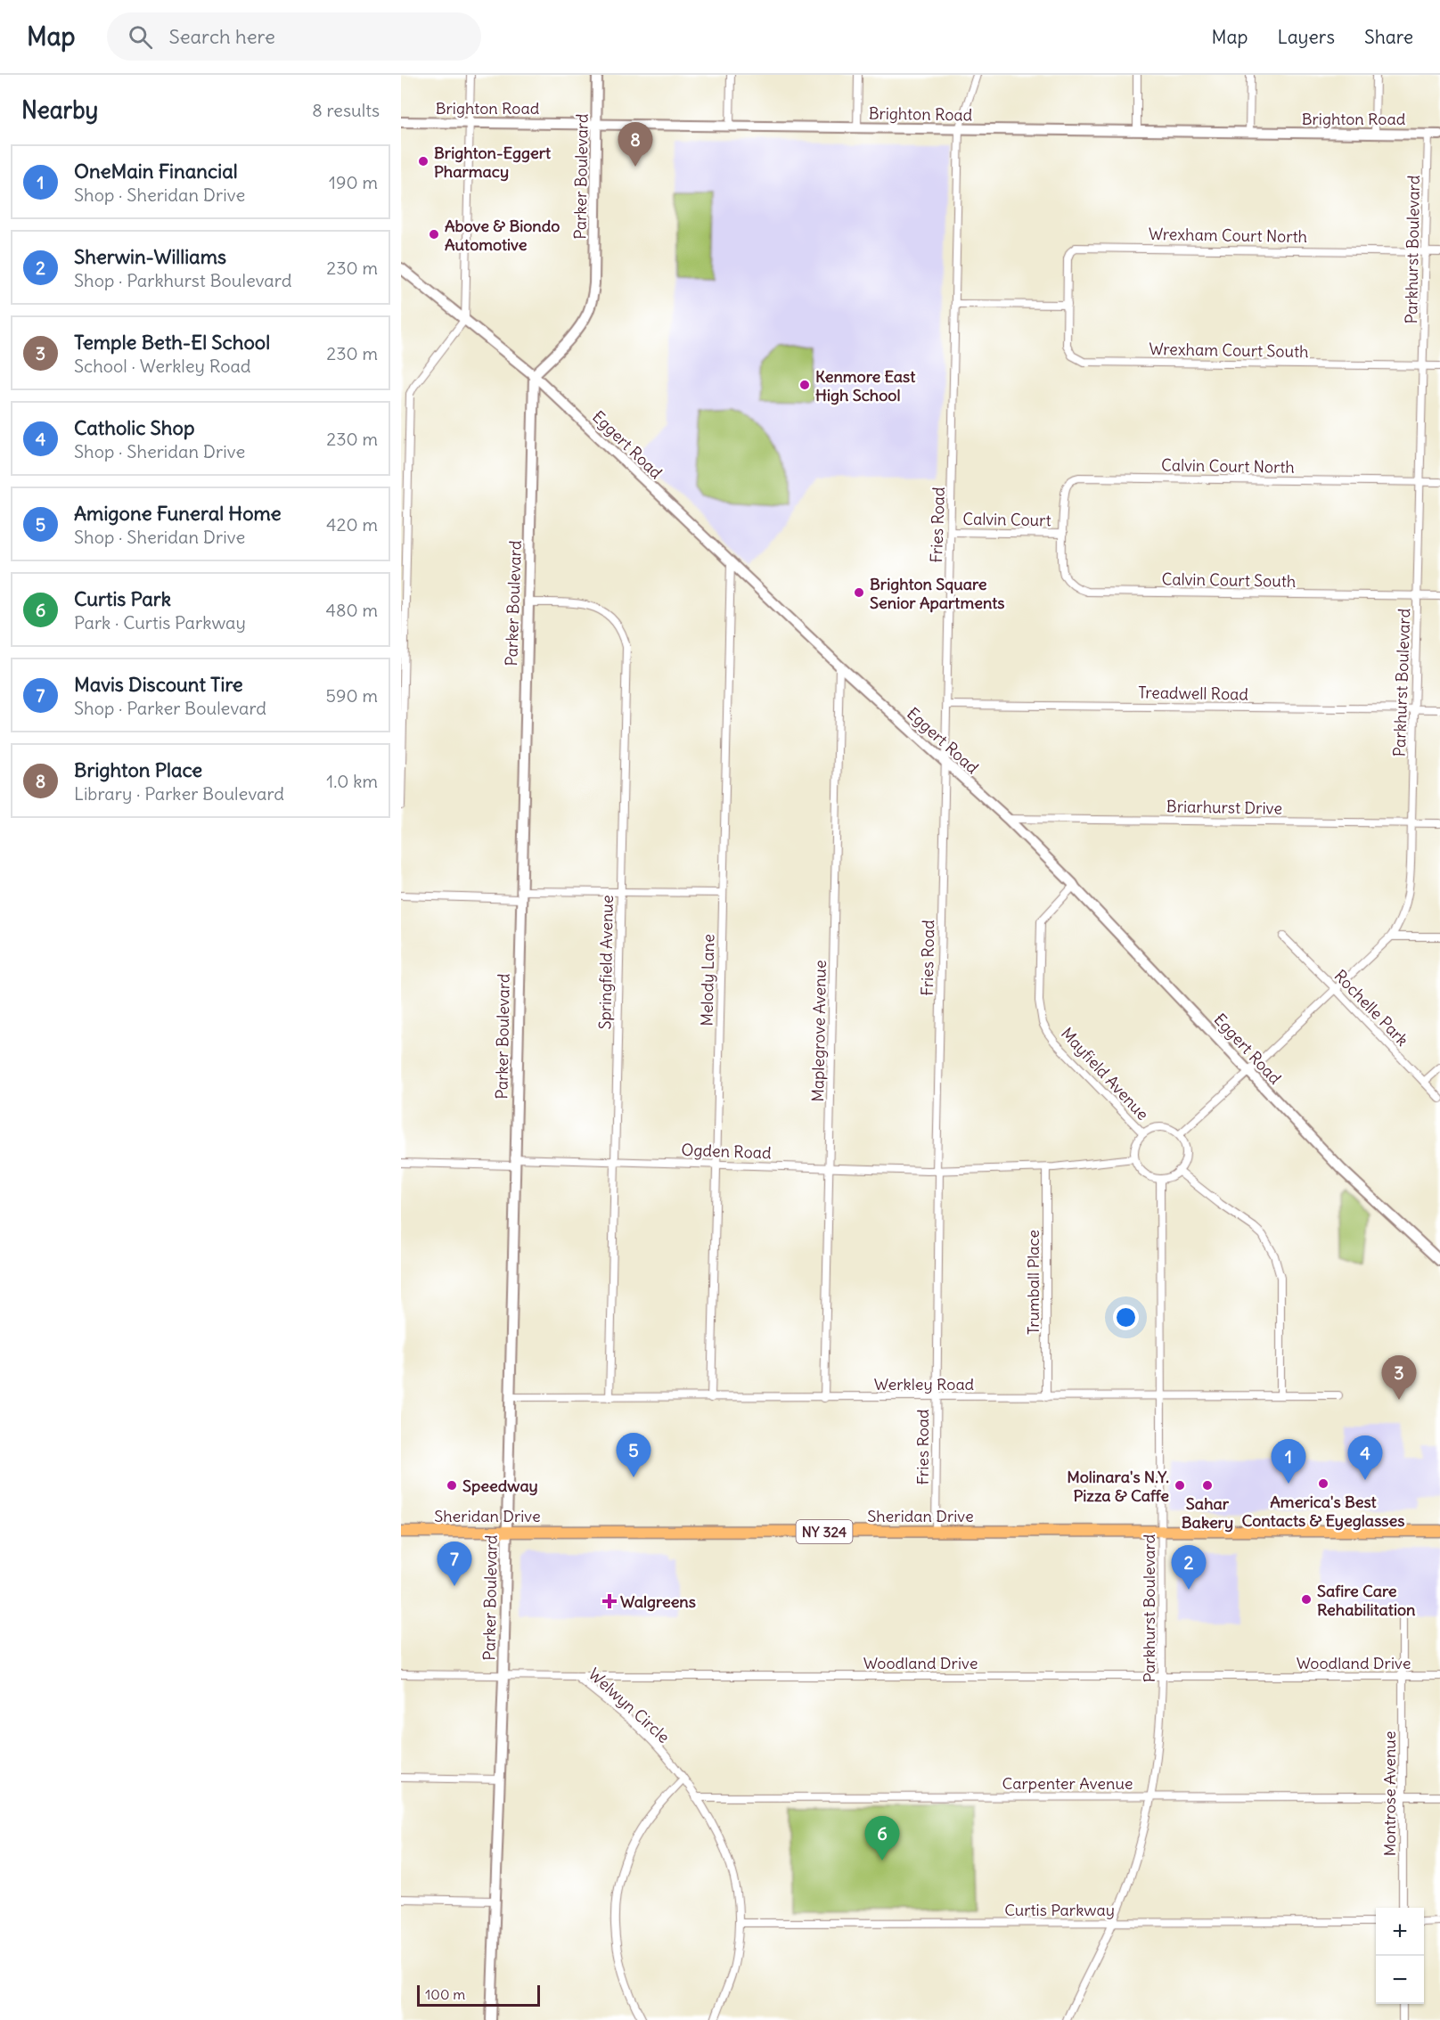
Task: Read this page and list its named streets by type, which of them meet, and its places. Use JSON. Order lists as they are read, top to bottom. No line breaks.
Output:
{"streets":{"main road":["Sheridan Drive","NY 324"],"street":["Brighton Road","Parker Boulevard","Wrexham Court North","Parkhurst Boulevard","Wrexham Court South","Eggert Road","Calvin Court North","Calvin Court","Fries Road","Calvin Court South","Treadwell Road","Briarhurst Drive","Springfield Avenue","Melody Lane","Rochelle Park","Maplegrove Avenue","Mayfield Avenue","Ogden Road","Trumball Place","Werkley Road","Woodland Drive","Welwyn Circle","Carpenter Avenue","Montrose Avenue","Curtis Parkway"]},"crossings":[["Brighton Road","Parker Boulevard"],["Brighton Road","Parkhurst Boulevard"],["Brighton Road","Fries Road"],["Parker Boulevard","Eggert Road"],["Parker Boulevard","Springfield Avenue"],["Parker Boulevard","Ogden Road"],["Parker Boulevard","Werkley Road"],["Parker Boulevard","Sheridan Drive"],["Parker Boulevard","Woodland Drive"],["Wrexham Court North","Parkhurst Boulevard"],["Wrexham Court North","Wrexham Court South"],["Parkhurst Boulevard","Wrexham Court South"],["Parkhurst Boulevard","Eggert Road"],["Parkhurst Boulevard","Calvin Court North"],["Parkhurst Boulevard","Calvin Court South"],["Parkhurst Boulevard","Treadwell Road"],["Parkhurst Boulevard","Briarhurst Drive"],["Parkhurst Boulevard","Rochelle Park"],["Parkhurst Boulevard","Mayfield Avenue"],["Parkhurst Boulevard","Ogden Road"],["Parkhurst Boulevard","Werkley Road"],["Parkhurst Boulevard","Sheridan Drive"],["Parkhurst Boulevard","Woodland Drive"],["Parkhurst Boulevard","Carpenter Avenue"],["Parkhurst Boulevard","Curtis Parkway"],["Eggert Road","Fries Road"],["Eggert Road","Briarhurst Drive"],["Eggert Road","Melody Lane"],["Eggert Road","Maplegrove Avenue"],["Eggert Road","Mayfield Avenue"],["Calvin Court North","Calvin Court"],["Calvin Court North","Calvin Court South"],["Calvin Court","Fries Road"],["Calvin Court","Calvin Court South"],["Fries Road","Treadwell Road"],["Fries Road","Ogden Road"],["Fries Road","Werkley Road"],["Fries Road","Sheridan Drive"],["Springfield Avenue","Ogden Road"],["Springfield Avenue","Werkley Road"],["Melody Lane","Ogden Road"],["Melody Lane","Werkley Road"],["Maplegrove Avenue","Ogden Road"],["Maplegrove Avenue","Werkley Road"],["Mayfield Avenue","Ogden Road"],["Ogden Road","Trumball Place"],["Trumball Place","Werkley Road"],["Woodland Drive","Welwyn Circle"],["Woodland Drive","Montrose Avenue"],["Welwyn Circle","Carpenter Avenue"],["Welwyn Circle","Curtis Parkway"],["Carpenter Avenue","Montrose Avenue"]],"places":{"other":["Brighton-Eggert Pharmacy","Above & Biondo Automotive","Kenmore East High School","Brighton Square Senior Apartments","America's Best Contacts & Eyeglasses","Speedway","Molinara's N.Y. Pizza & Caffe","Sahar Bakery","Safire Care Rehabilitation"],"health":["Walgreens"]},"scale_bar":"100 m","page":{"header":"Map","search":"Search here","nav":["Map","Layers","Share"],"heading":["Nearby","8 results"],"pins":["8","3","5","4","1","7","2","6"],"list":[{"mark":"1","name":"OneMain Financial","note":"Shop · Sheridan Drive","value":"190 m"},{"mark":"2","name":"Sherwin-Williams","note":"Shop · Parkhurst Boulevard","value":"230 m"},{"mark":"3","name":"Temple Beth-El School","note":"School · Werkley Road","value":"230 m"},{"mark":"4","name":"Catholic Shop","note":"Shop · Sheridan Drive","value":"230 m"},{"mark":"5","name":"Amigone Funeral Home","note":"Shop · Sheridan Drive","value":"420 m"},{"mark":"6","name":"Curtis Park","note":"Park · Curtis Parkway","value":"480 m"},{"mark":"7","name":"Mavis Discount Tire","note":"Shop · Parker Boulevard","value":"590 m"},{"mark":"8","name":"Brighton Place","note":"Library · Parker Boulevard","value":"1.0 km"}],"map_buttons":["+","−"],"scale":"100 m"}}
